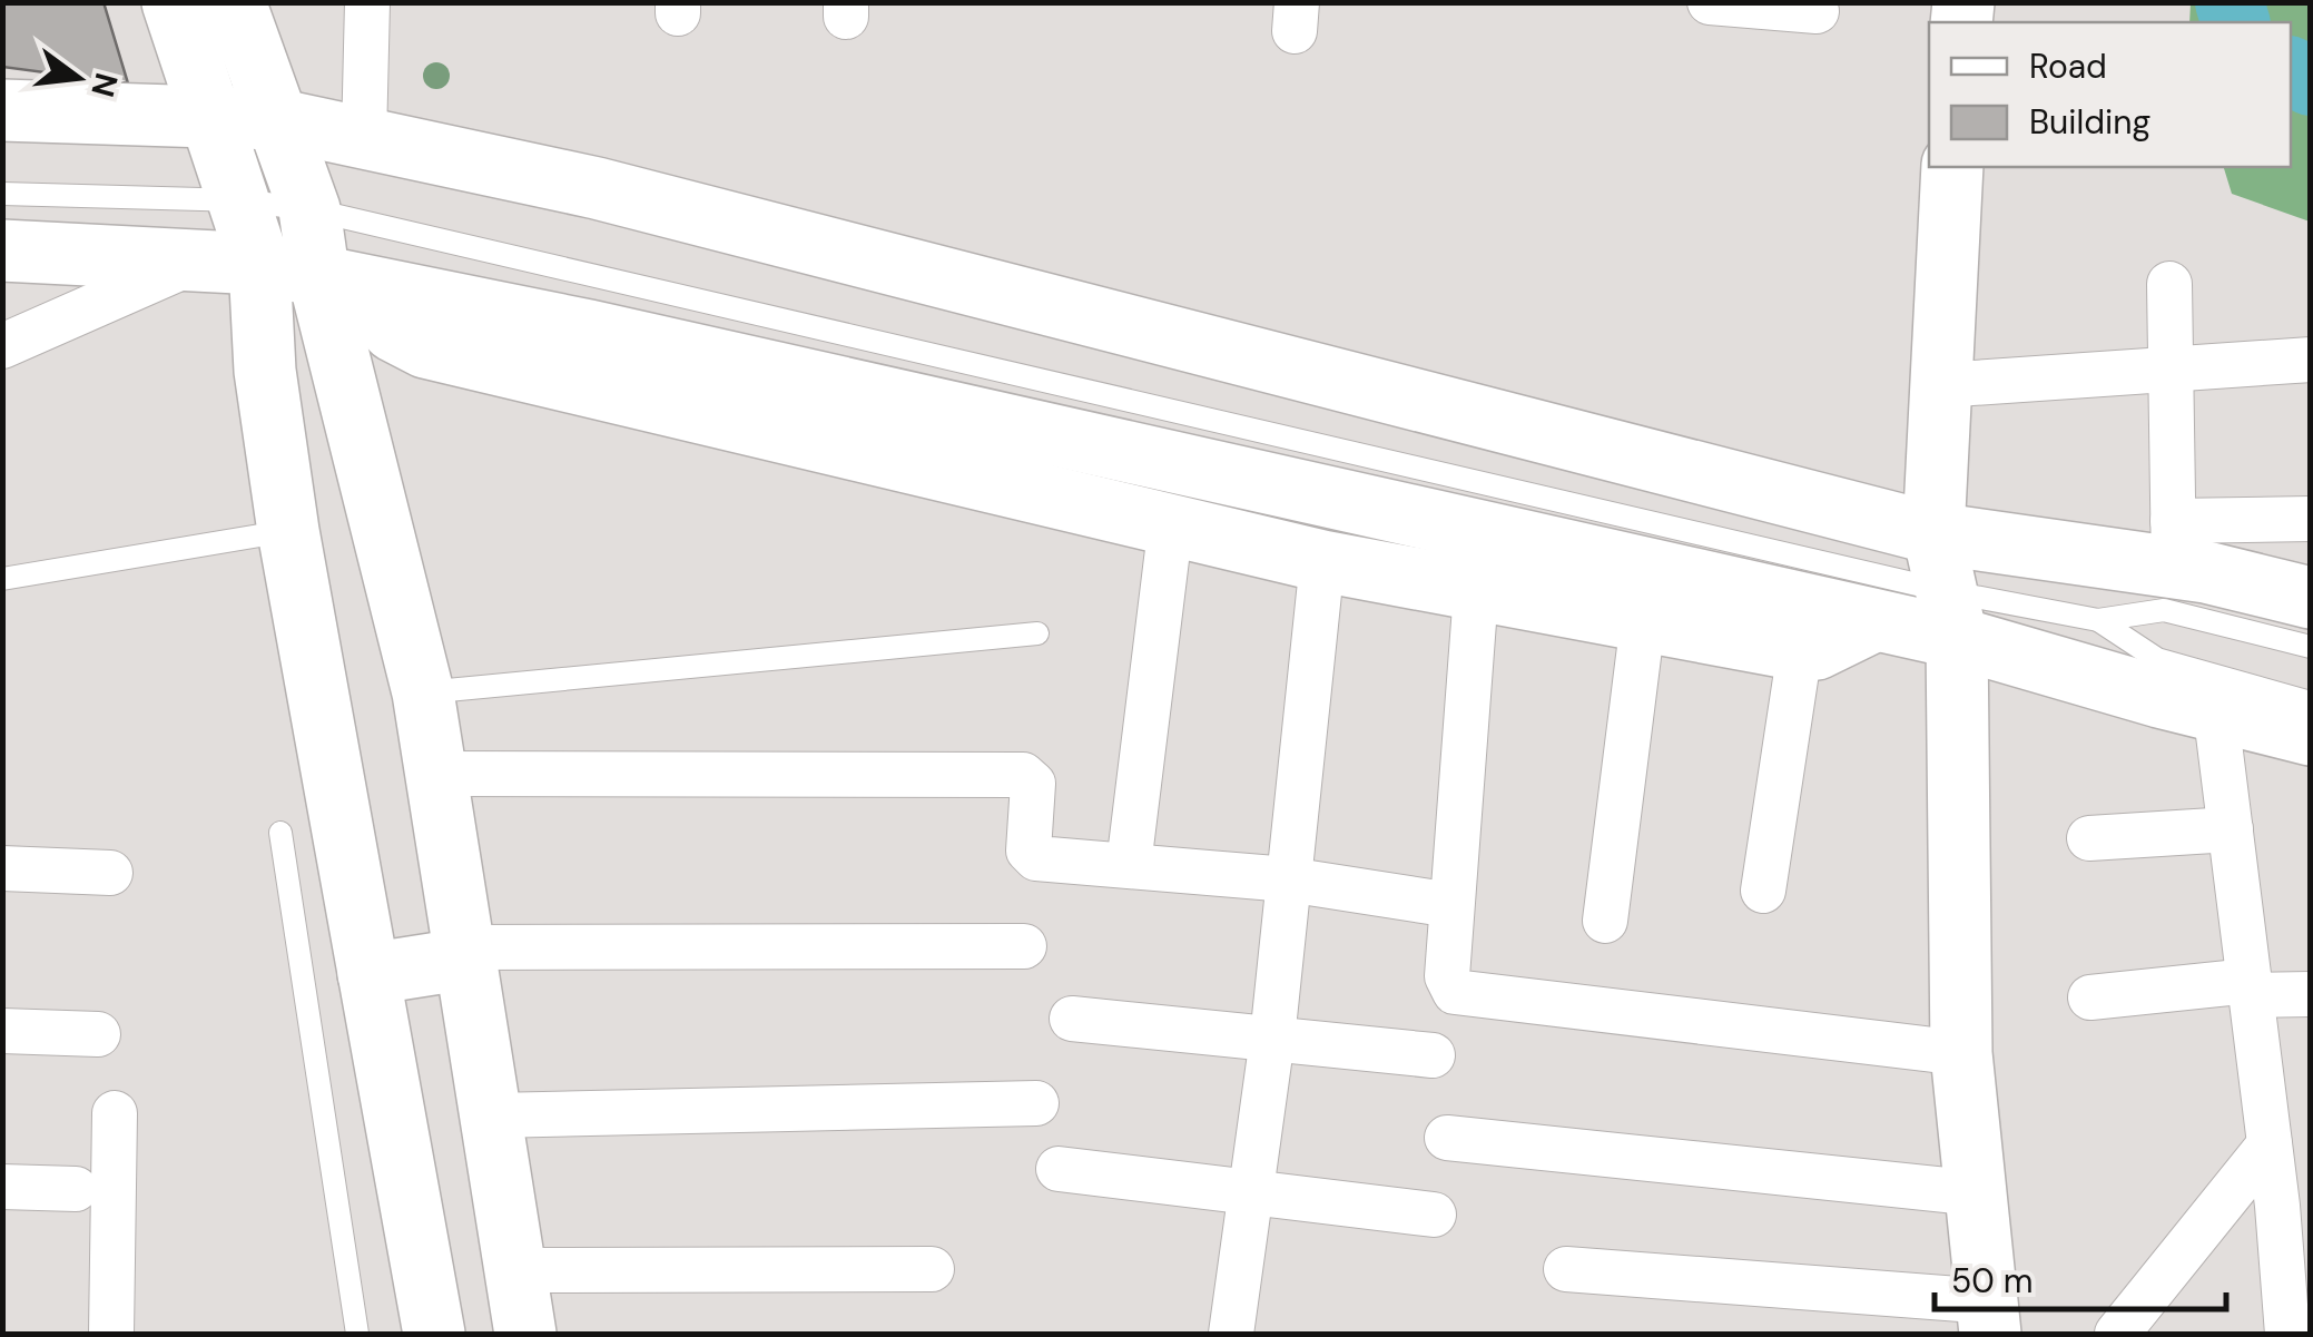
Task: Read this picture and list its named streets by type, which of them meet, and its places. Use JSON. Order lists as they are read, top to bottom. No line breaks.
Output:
{"legend":["Road","Building"],"scale_bar":"50 m","north":"right"}
